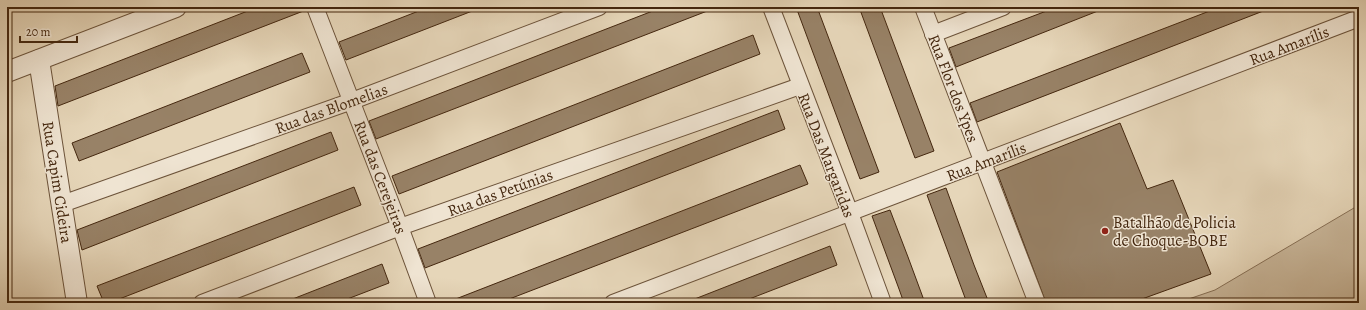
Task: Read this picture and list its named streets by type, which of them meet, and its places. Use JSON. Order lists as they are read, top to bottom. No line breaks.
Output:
{"streets":{"street":["Rua Amarílis","Rua Flor dos Ypes","Rua das Blomelias","Rua Das Margaridas","Rua das Cerejeiras","Rua Capim Cideira","Rua das Petúnias"]},"crossings":[["Rua Amarílis","Rua Flor dos Ypes"],["Rua Amarílis","Rua Das Margaridas"],["Rua das Blomelias","Rua das Cerejeiras"],["Rua das Blomelias","Rua Capim Cideira"],["Rua Das Margaridas","Rua das Petúnias"],["Rua das Cerejeiras","Rua das Petúnias"]],"places":["Batalhão de Policia de Choque-BOBE"],"scale_bar":"20 m"}
